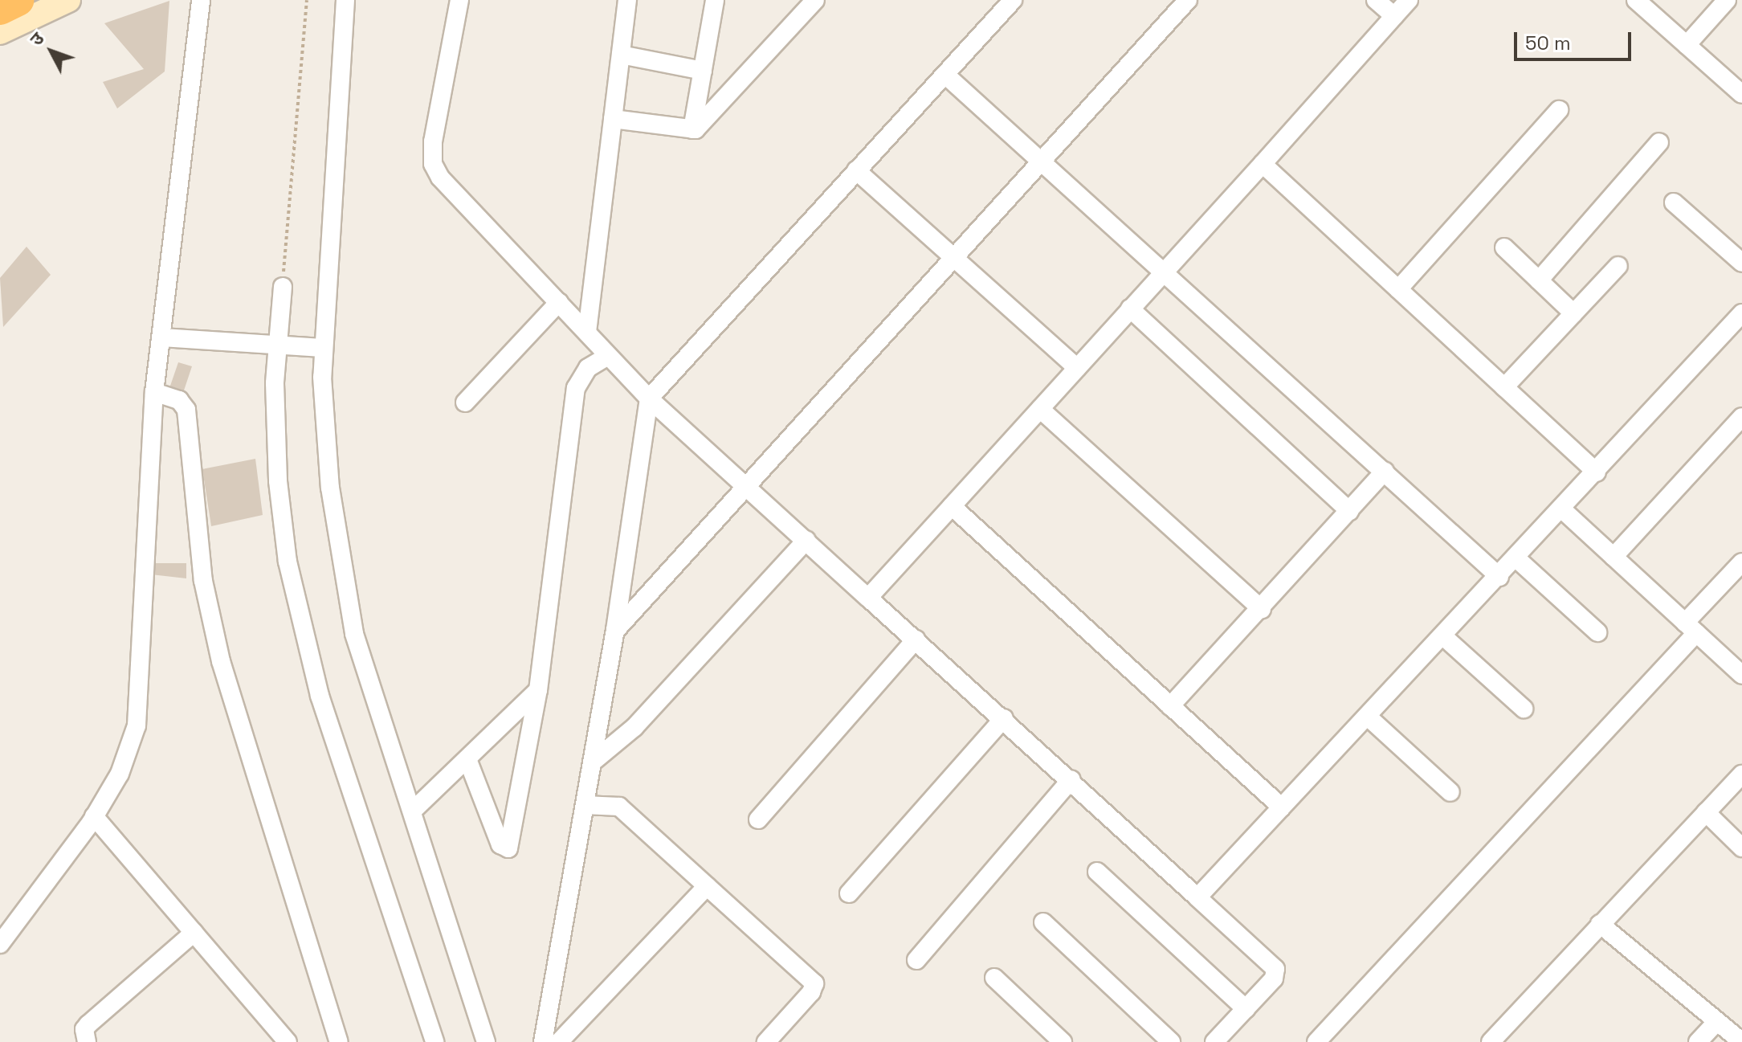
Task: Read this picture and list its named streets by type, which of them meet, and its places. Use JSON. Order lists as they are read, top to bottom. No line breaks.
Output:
{"scale_bar":"50 m","north":"top left"}
